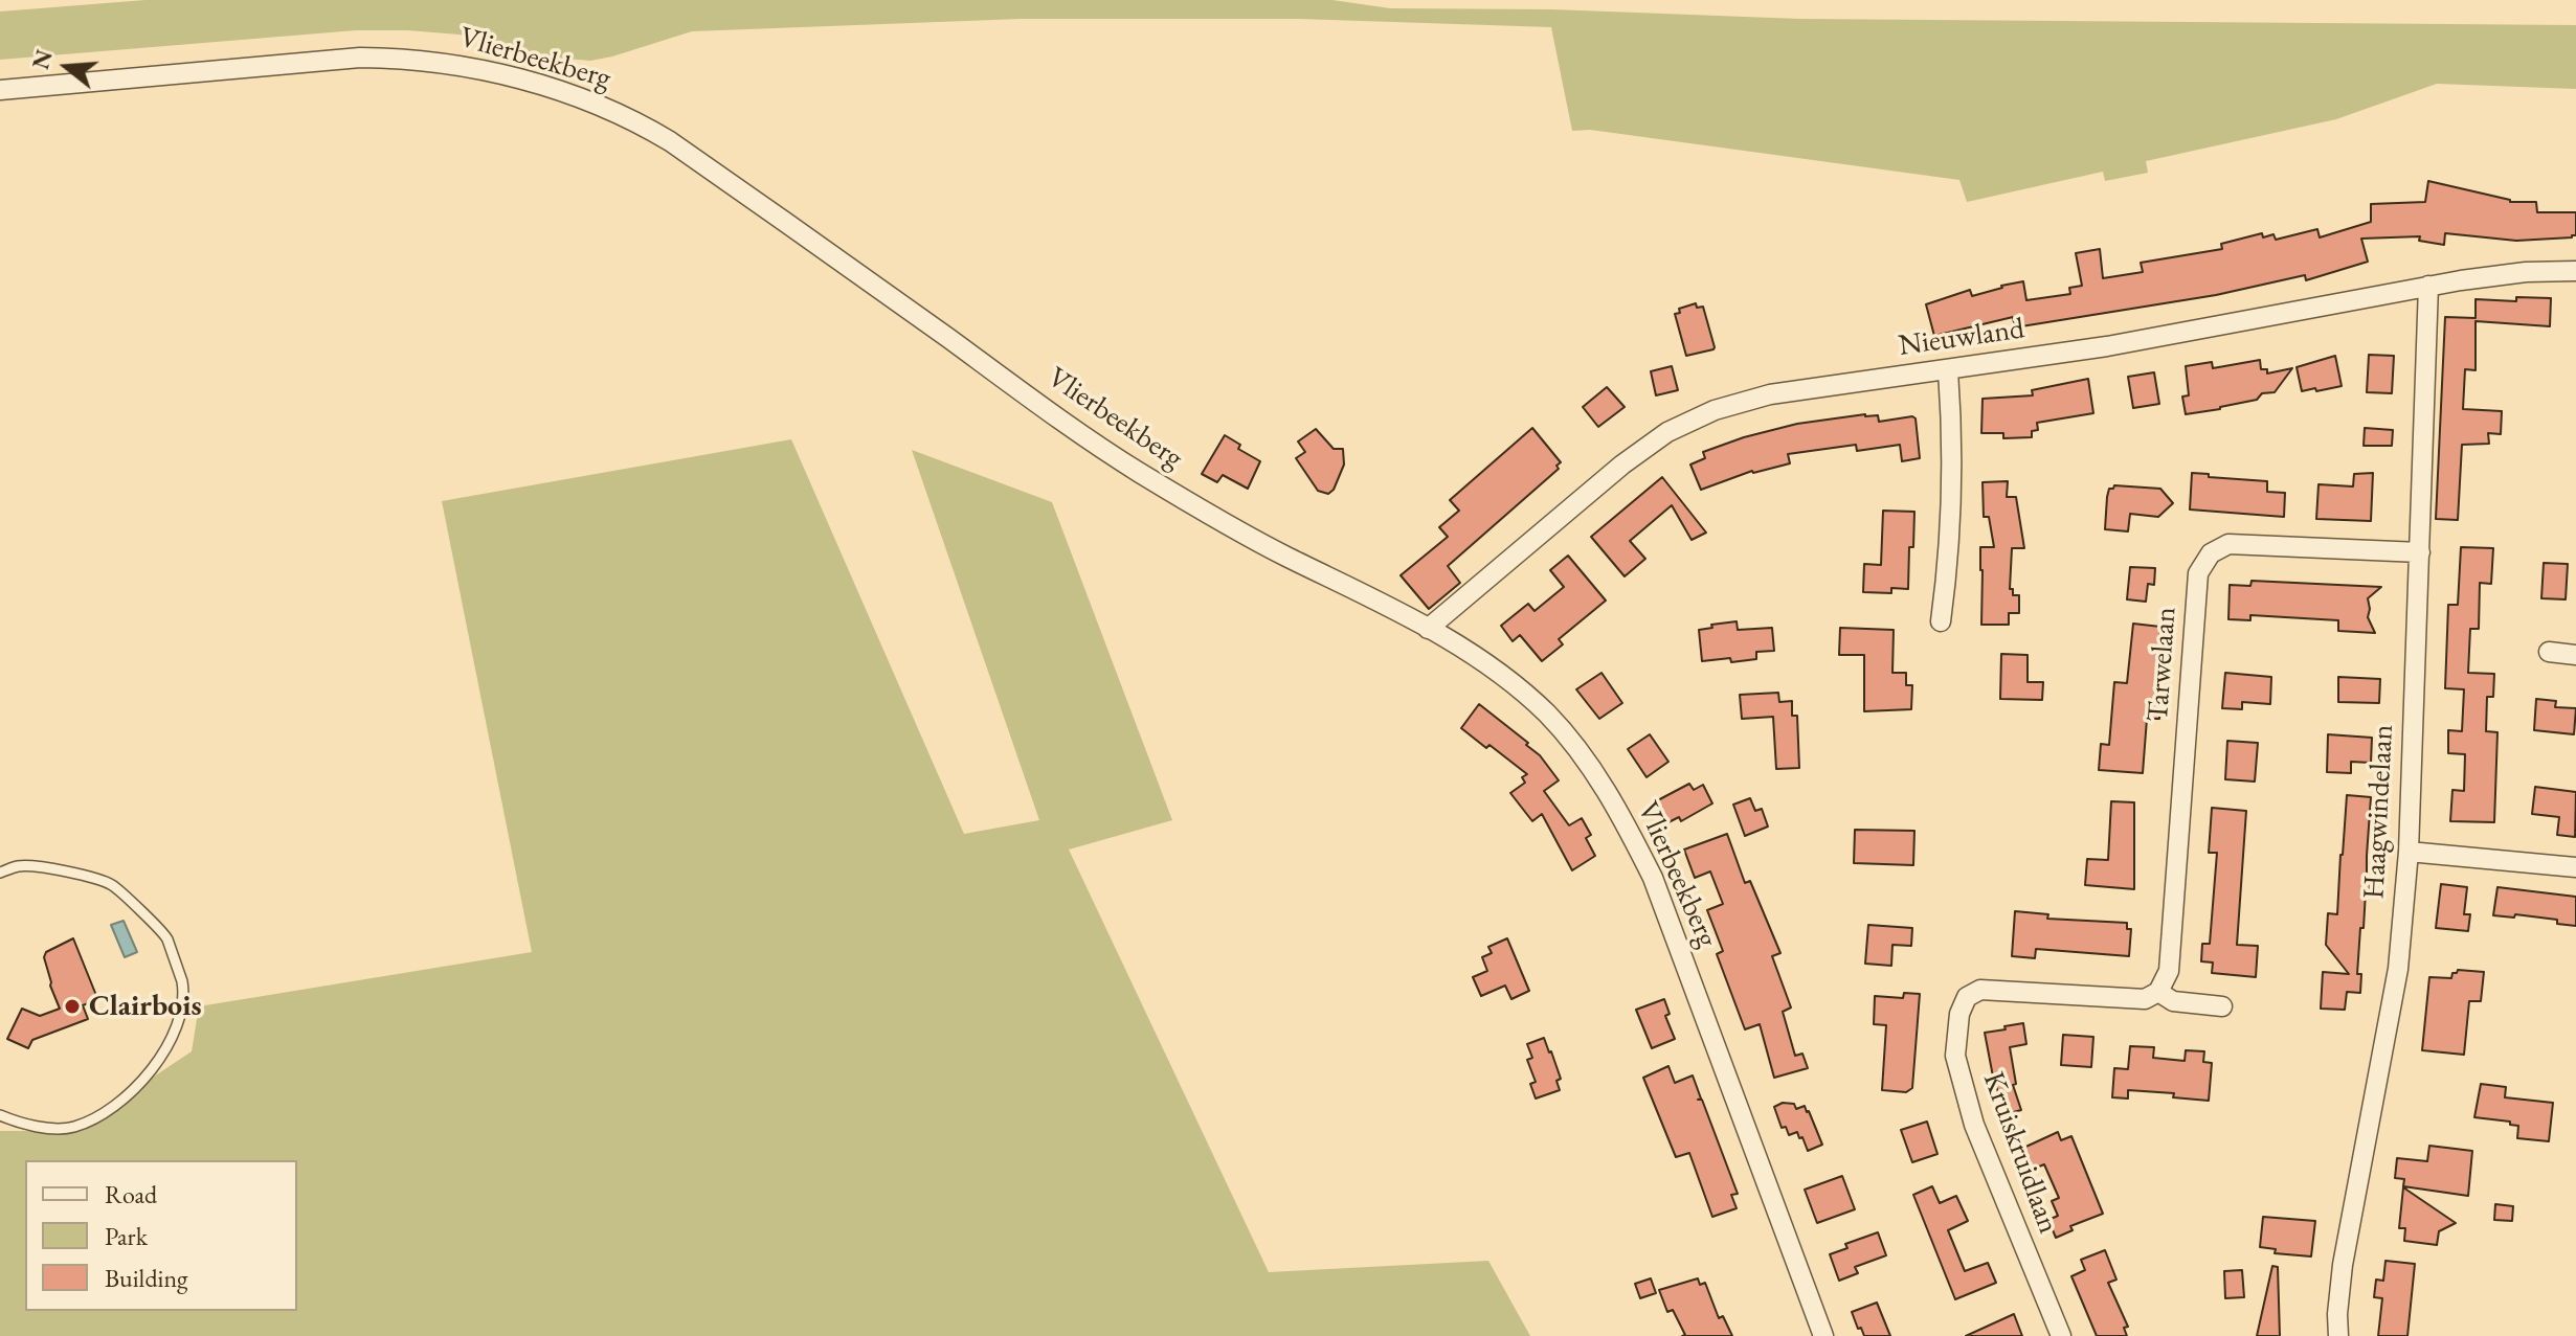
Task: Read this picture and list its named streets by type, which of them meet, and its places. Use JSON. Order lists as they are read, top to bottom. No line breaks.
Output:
{"streets":{"street":["Vlierbeekberg","Nieuwland","Tarwelaan","Haagwindelaan","Kruiskruidlaan"]},"crossings":[["Vlierbeekberg","Nieuwland"],["Nieuwland","Haagwindelaan"],["Tarwelaan","Haagwindelaan"],["Tarwelaan","Kruiskruidlaan"]],"places":["Clairbois"],"legend":["Road","Park","Building"],"north":"left"}
